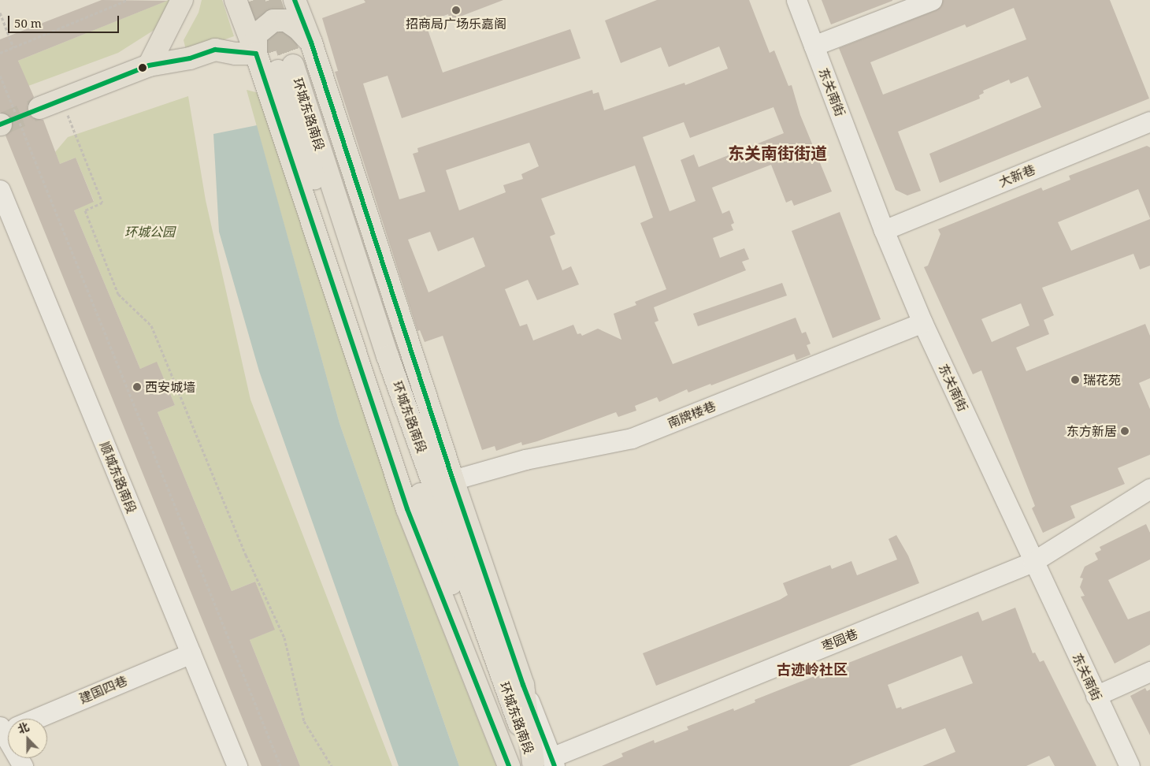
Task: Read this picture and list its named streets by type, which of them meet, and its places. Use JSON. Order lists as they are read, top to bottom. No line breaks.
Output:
{"streets":{"main road":["环城东路南段"],"street":["东关南街","大新巷","南牌楼巷","顺城东路南段","枣园巷","建国四巷"]},"crossings":[["东关南街","大新巷"],["东关南街","南牌楼巷"],["东关南街","枣园巷"],["环城东路南段","枣园巷"],["顺城东路南段","建国四巷"]],"districts":["东关南街街道","古迹岭社区"],"parks":["环城公园"],"places":["招商局广场乐嘉阁","瑞花苑","西安城墙","东方新居"],"scale_bar":"50 m","north":"top"}
